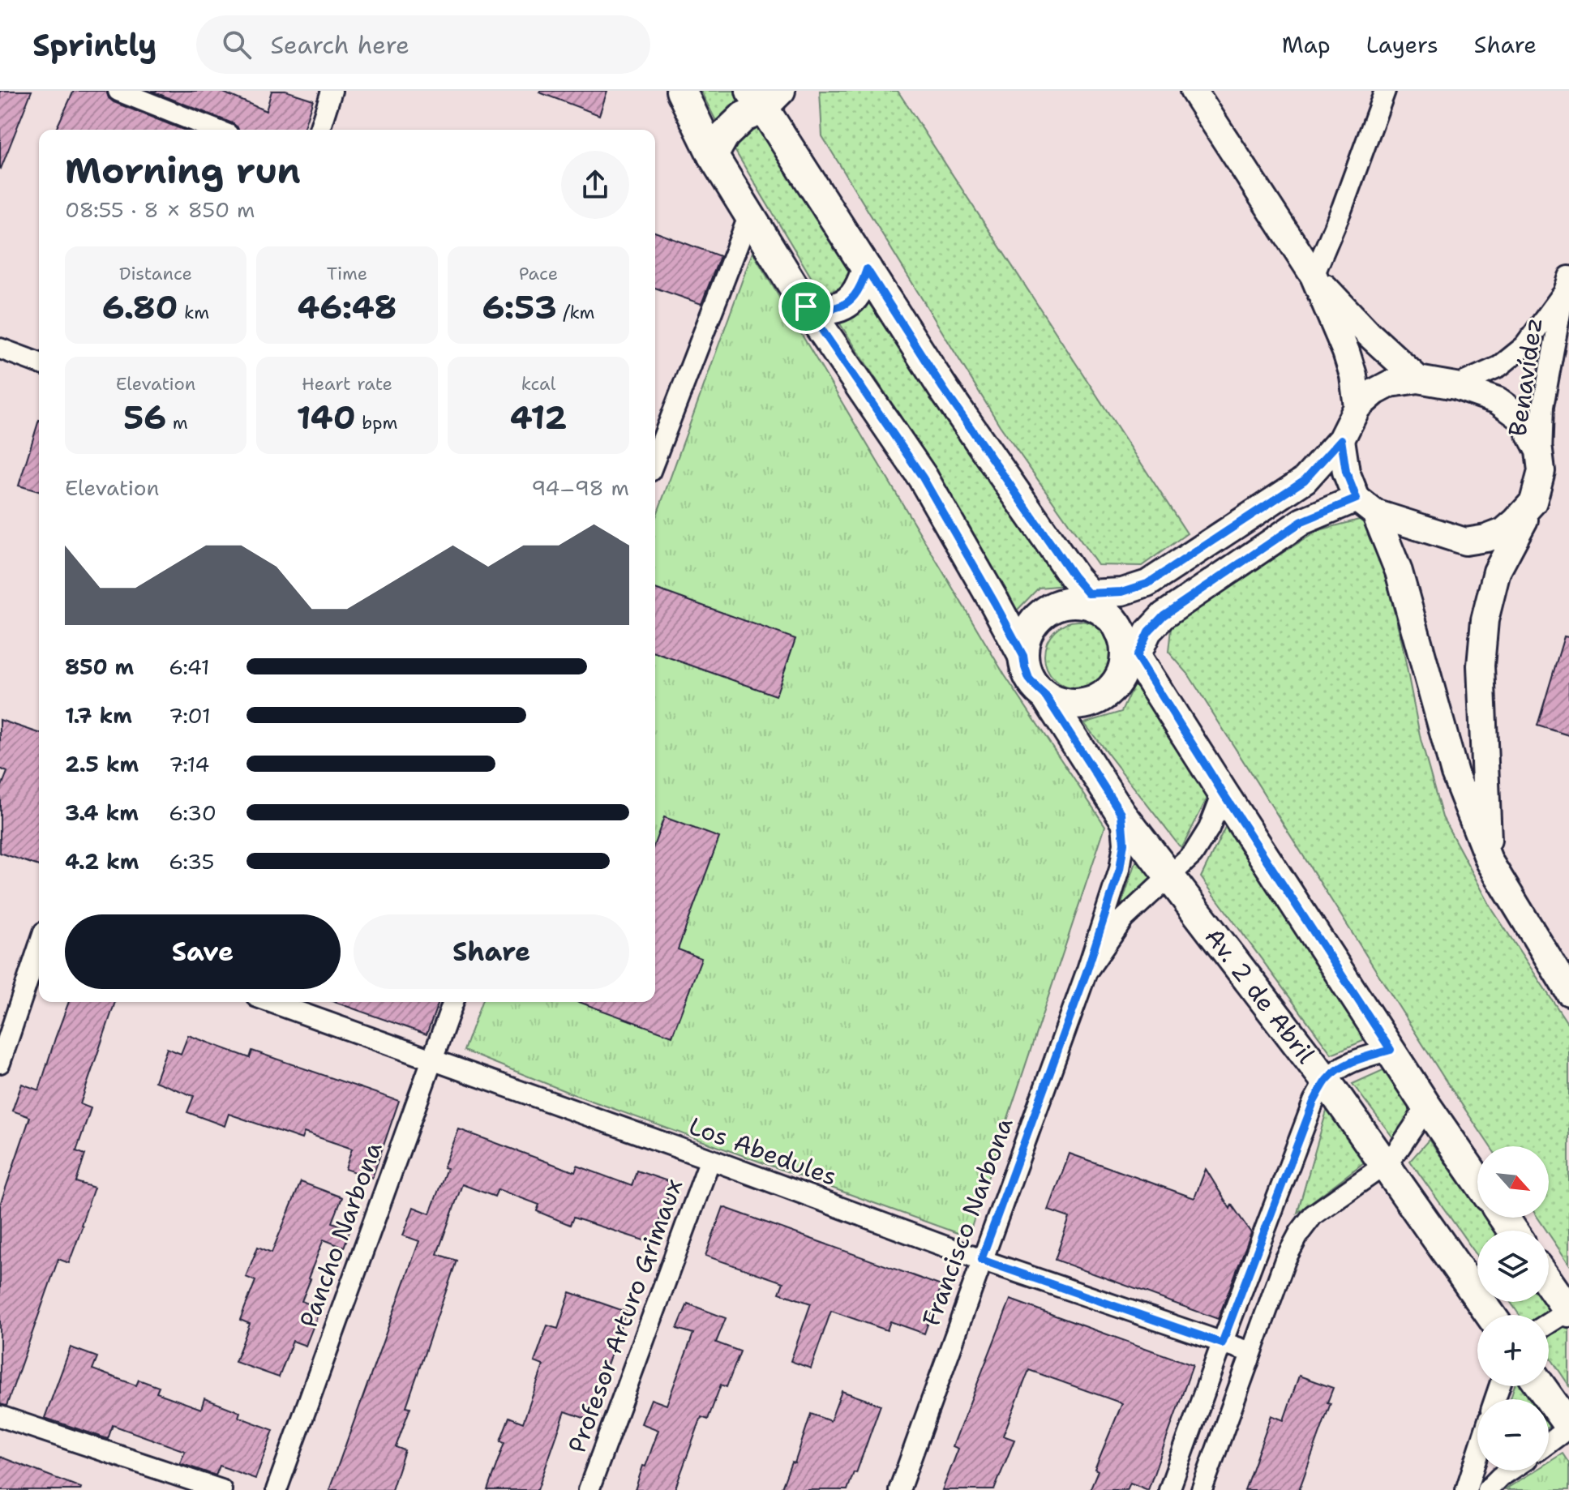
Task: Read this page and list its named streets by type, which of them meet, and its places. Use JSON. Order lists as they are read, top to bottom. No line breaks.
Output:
{"streets":{"main road":["Av. 2 de Abril"],"street":["Benavídez","Los Abedules","Francisco Narbona","Pancho Narbona","Profesor Arturo Grimaux"]},"crossings":[["Av. 2 de Abril","Francisco Narbona"],["Los Abedules","Francisco Narbona"],["Los Abedules","Pancho Narbona"],["Los Abedules","Profesor Arturo Grimaux"]],"north":"bottom right","page":{"header":"Sprintly","search":"Search here","nav":["Map","Layers","Share"],"heading":["Morning run","08:55 · 8 × 850 m"],"stats":[["Distance","6.80 km"],["Time","46:48"],["Pace","6:53 /km"],["Elevation","56 m"],["Heart rate","140 bpm"],["kcal","412"]],"chart":["Elevation","94–98 m"],"list":[{"name":"850 m","note":"6:41"},{"name":"1.7 km","note":"7:01"},{"name":"2.5 km","note":"7:14"},{"name":"3.4 km","note":"6:30"},{"name":"4.2 km","note":"6:35"}],"buttons":["Save","Share"],"map_buttons":["+","−"]}}
